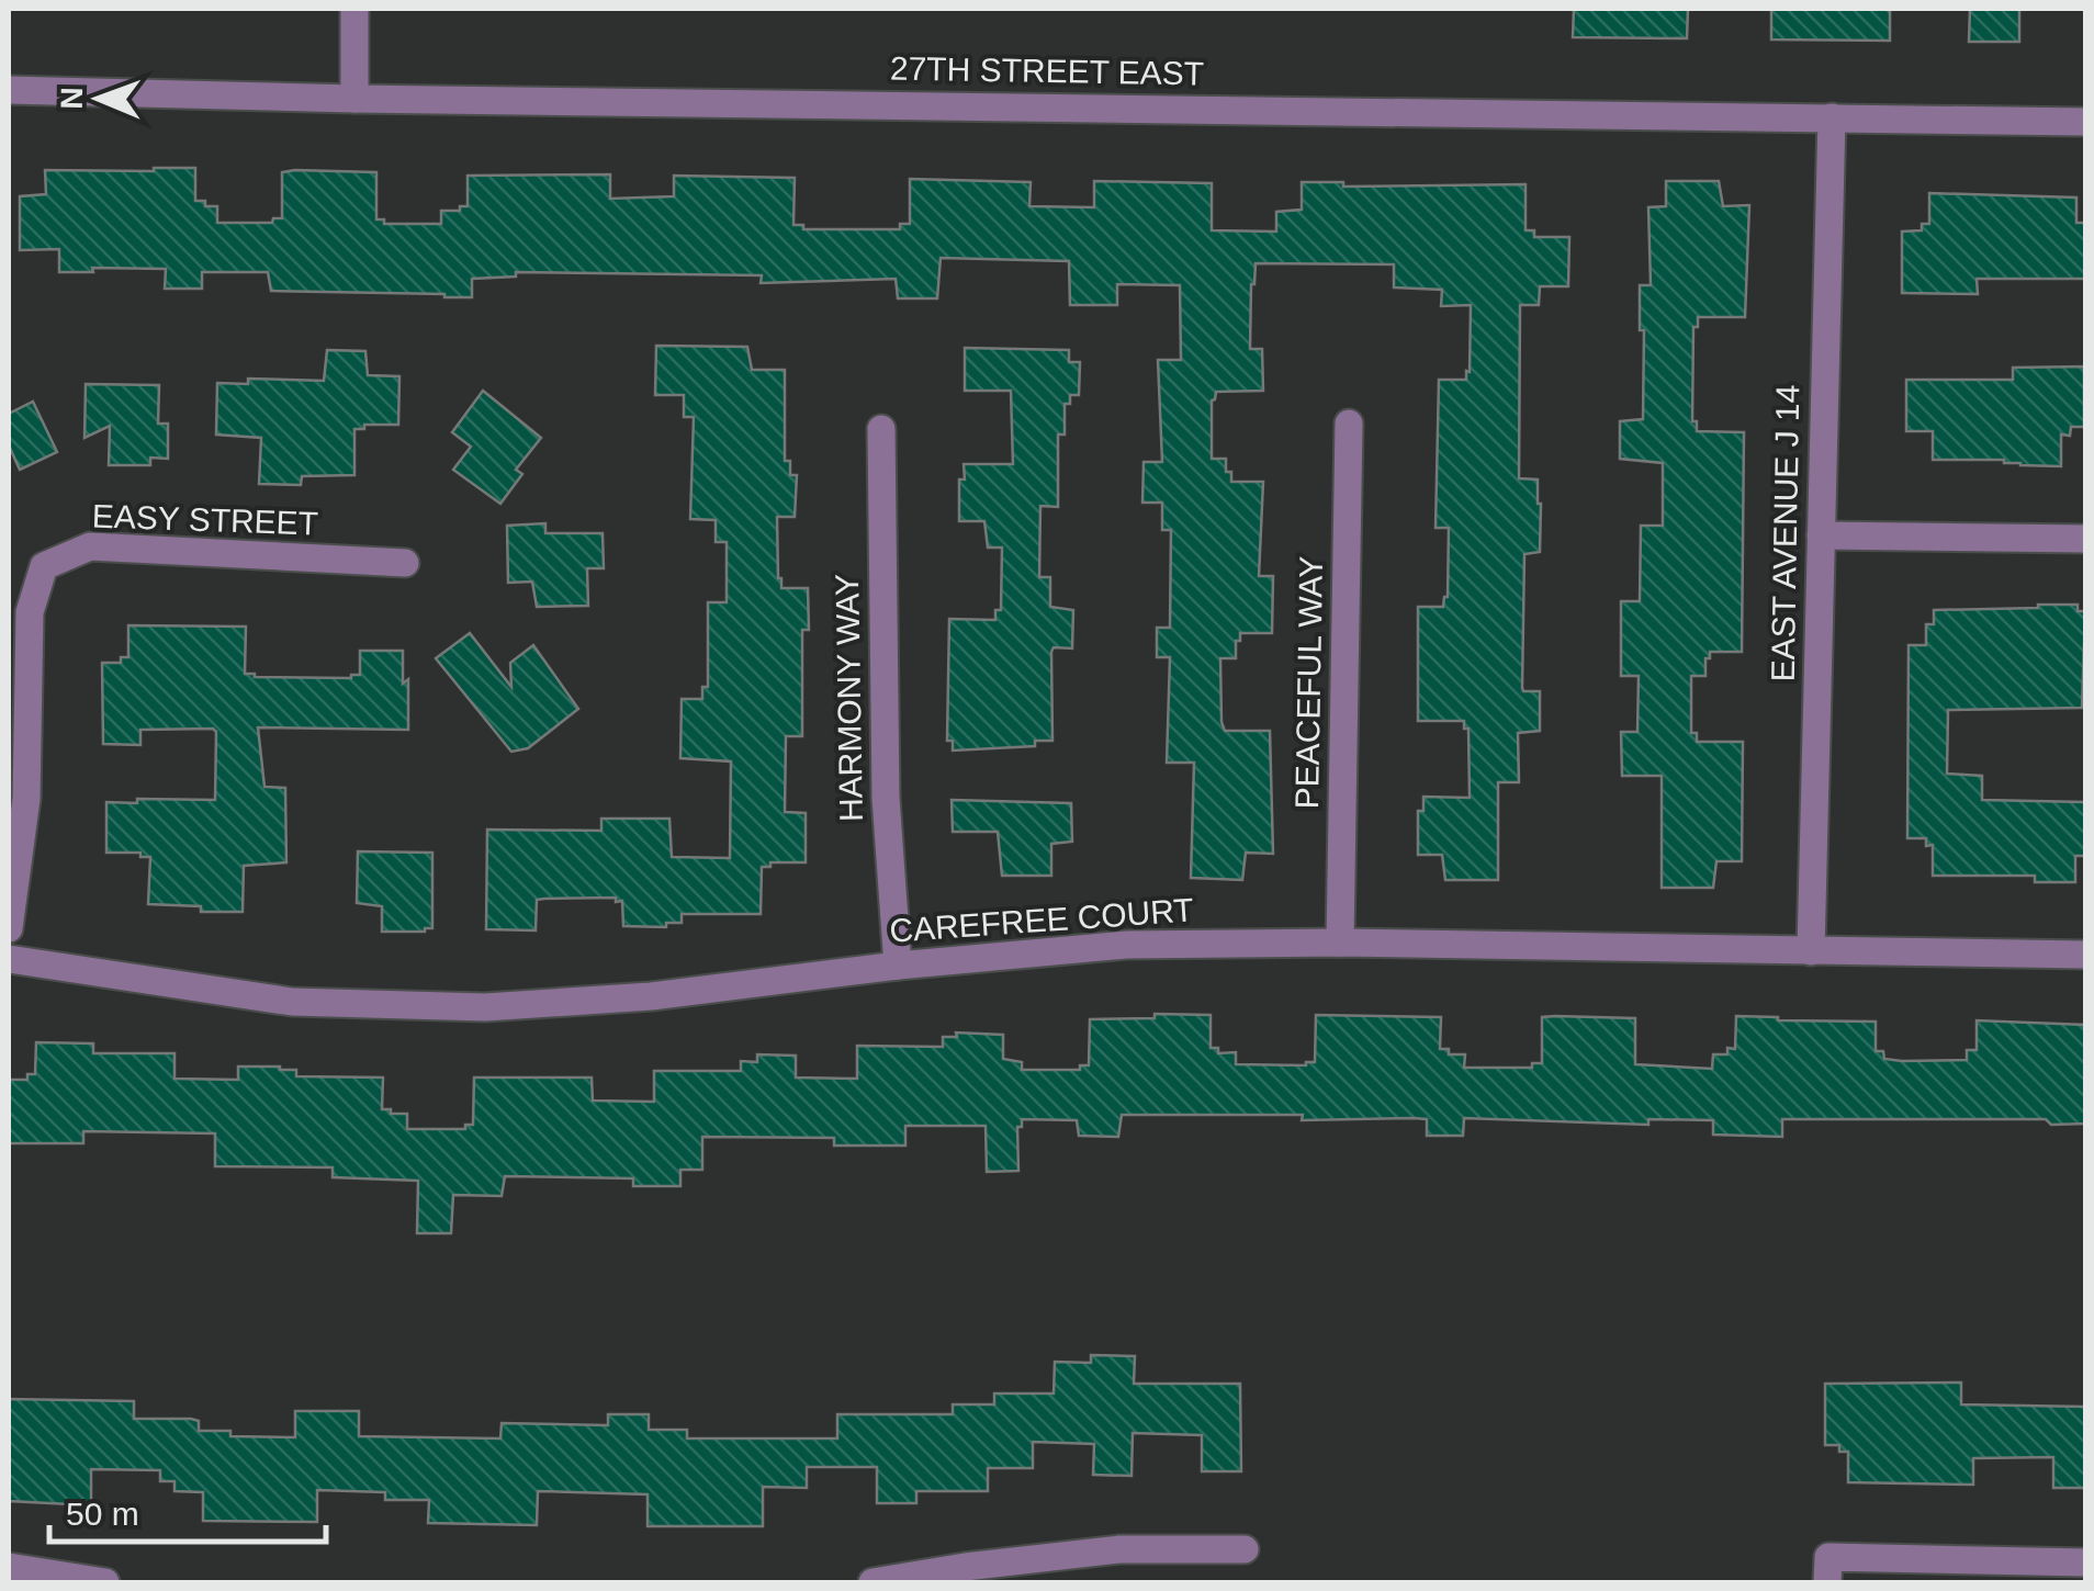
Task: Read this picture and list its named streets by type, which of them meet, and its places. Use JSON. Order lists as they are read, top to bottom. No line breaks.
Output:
{"streets":{"street":["27TH STREET EAST","EASY STREET","EAST AVENUE J 14","PEACEFUL WAY","HARMONY WAY","CAREFREE COURT"]},"crossings":[["27TH STREET EAST","EAST AVENUE J 14"],["EAST AVENUE J 14","CAREFREE COURT"],["PEACEFUL WAY","CAREFREE COURT"],["HARMONY WAY","CAREFREE COURT"]],"scale_bar":"50 m","north":"left"}
